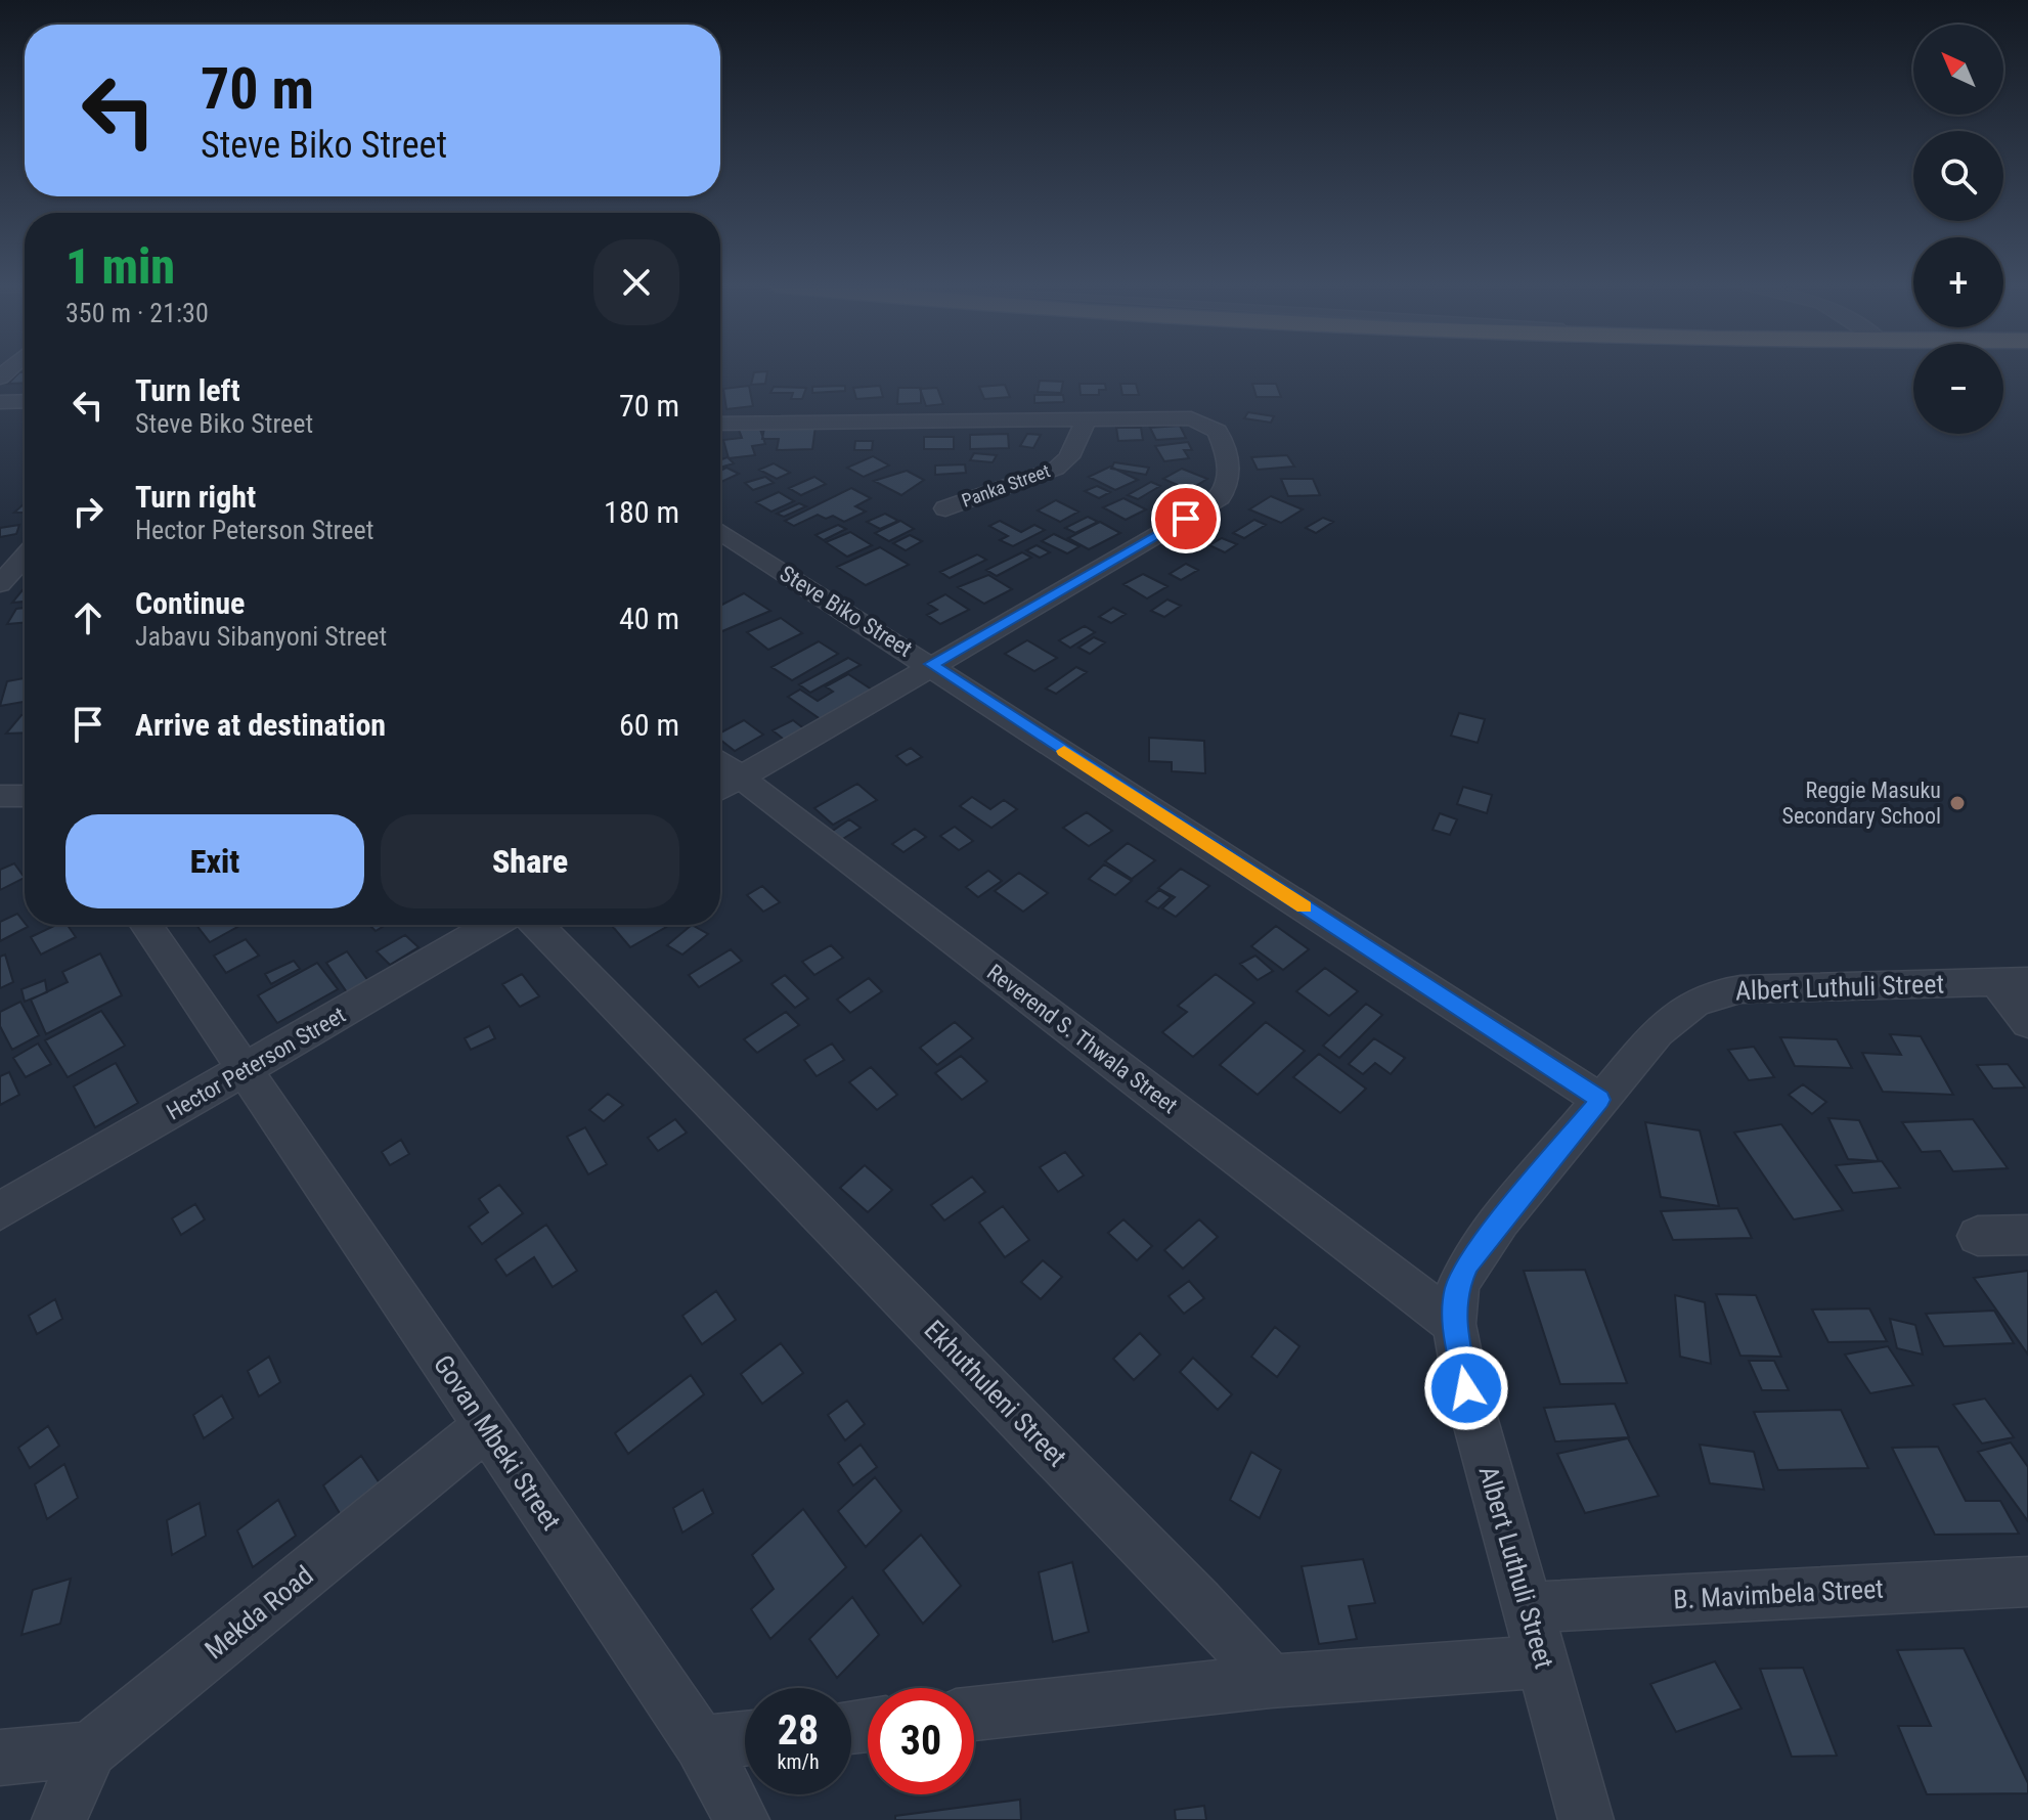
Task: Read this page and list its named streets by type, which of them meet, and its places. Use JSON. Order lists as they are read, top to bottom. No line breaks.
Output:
{"streets":{"street":["Panka Street","Steve Biko Street","Albert Luthuli Street","Reverend S. Thwala Street","Hector Peterson Street","Ekhuthuleni Street","Govan Mbeki Street","B. Mavimbela Street","Mekda Road"]},"crossings":[["Steve Biko Street","Albert Luthuli Street"],["Albert Luthuli Street","Reverend S. Thwala Street"],["Albert Luthuli Street","B. Mavimbela Street"],["Hector Peterson Street","Govan Mbeki Street"],["Govan Mbeki Street","Mekda Road"]],"places":["Reggie Masuku Secondary School"],"north":"top left","page":{"map_buttons":["+","−"],"turn":["70 m","Steve Biko Street"],"heading":["1 min","350 m · 21:30"],"list":[{"name":"Turn left","note":"Steve Biko Street","value":"70 m"},{"name":"Turn right","note":"Hector Peterson Street","value":"180 m"},{"name":"Continue","note":"Jabavu Sibanyoni Street","value":"40 m"},{"name":"Arrive at destination","value":"60 m"}],"buttons":["Exit","Share"],"speed":"28 km/h","limit":"30"}}
